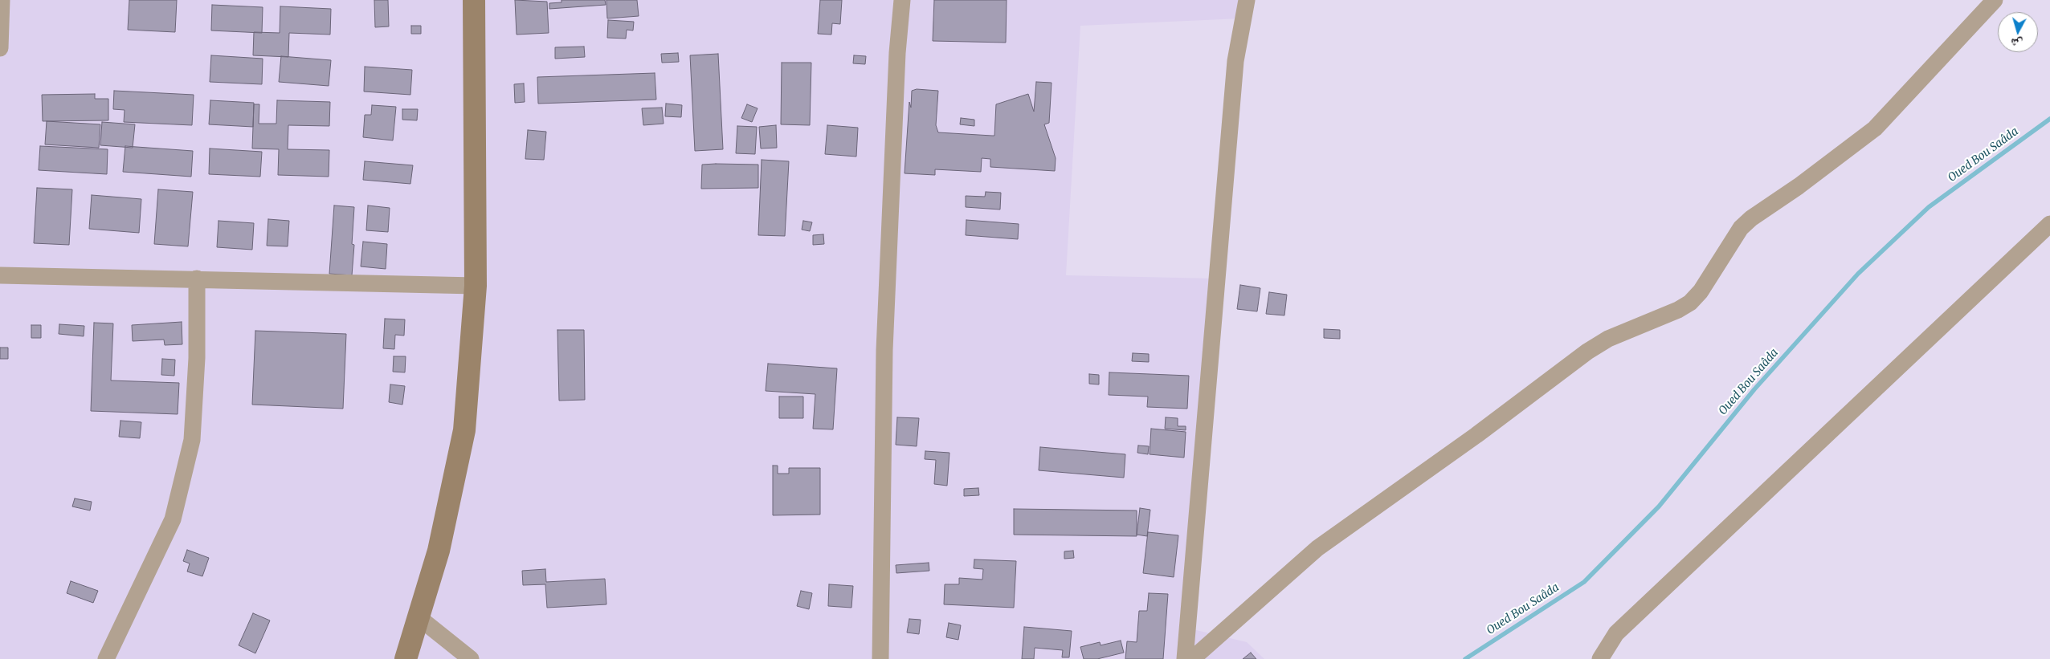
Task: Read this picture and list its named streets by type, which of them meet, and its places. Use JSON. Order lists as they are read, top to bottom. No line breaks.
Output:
{"water":["Oued Bou Saâda"],"north":"bottom"}
